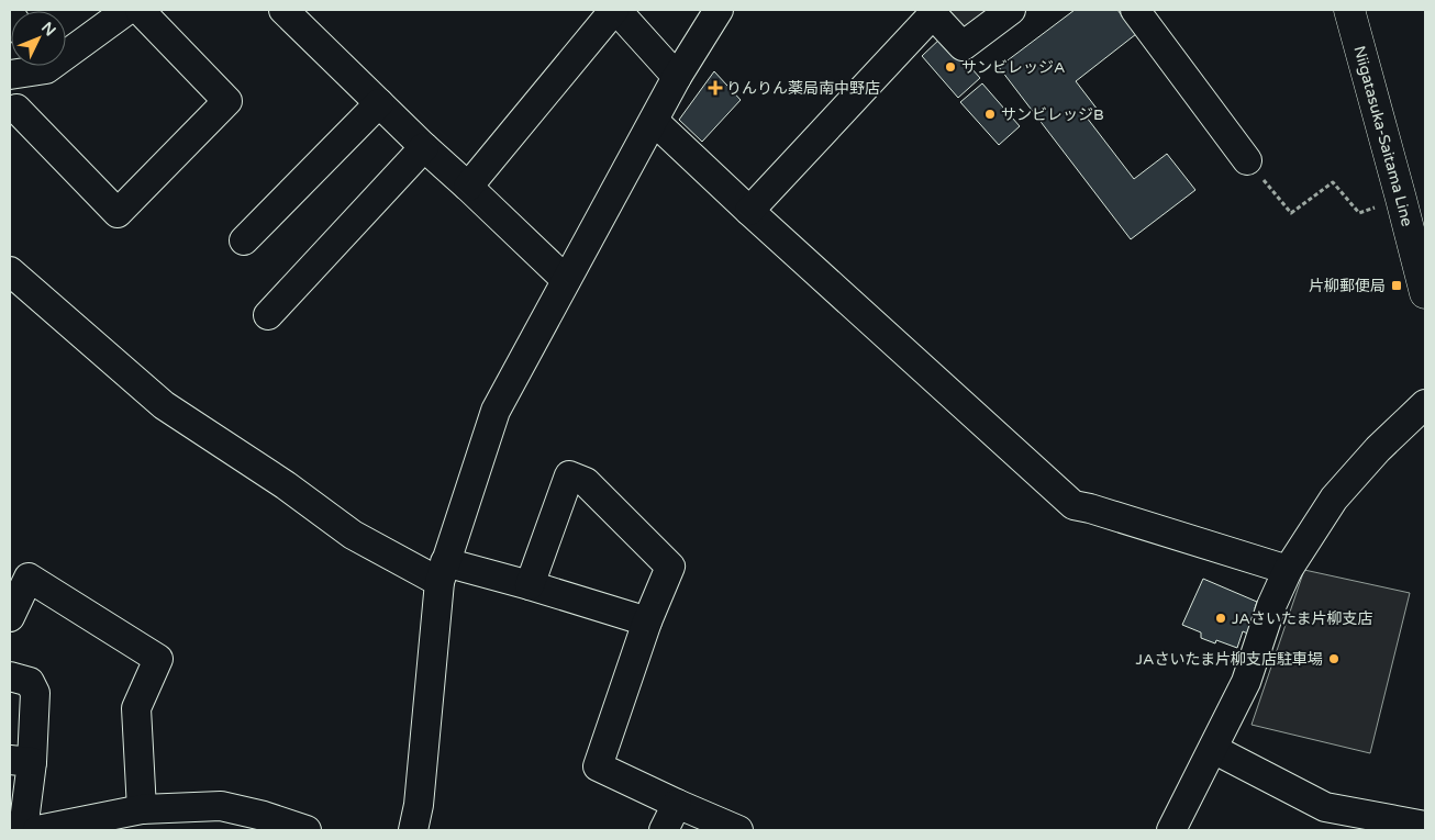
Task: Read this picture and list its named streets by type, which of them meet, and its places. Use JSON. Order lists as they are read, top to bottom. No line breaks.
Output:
{"streets":{"main road":["Niigatasuka-Saitama Line"]},"places":{"other":["サンビレッジA","サンビレッジB","JAさいたま片柳支店","JAさいたま片柳支店駐車場"],"health":["りんりん薬局南中野店"],"transit":["片柳郵便局"]},"north":"top right"}
